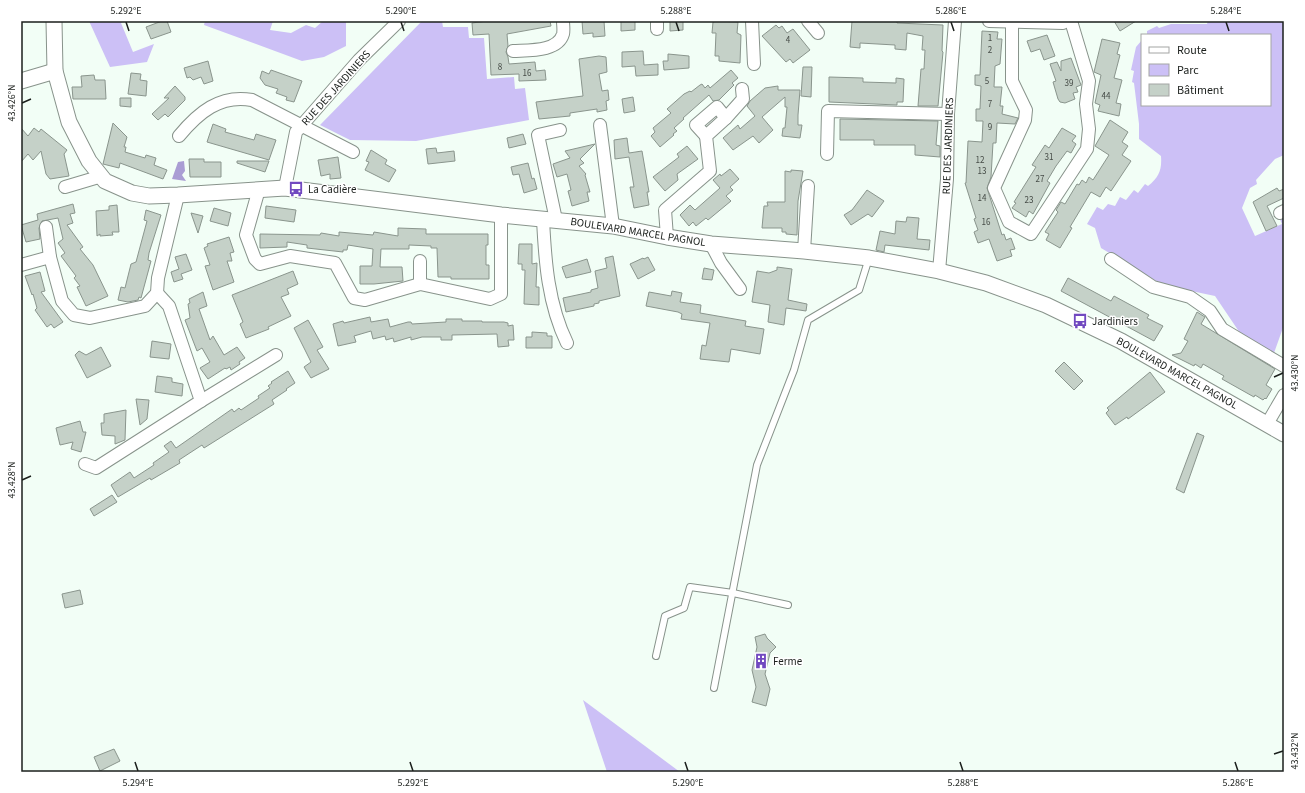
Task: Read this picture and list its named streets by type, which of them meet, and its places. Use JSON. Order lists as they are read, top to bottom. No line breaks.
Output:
{"streets":{"street":["RUE DES JARDINIERS","BOULEVARD MARCEL PAGNOL"]},"crossings":[["RUE DES JARDINIERS","BOULEVARD MARCEL PAGNOL"]],"places":{"bus stop":["La Cadière","Jardiniers"],"building":["Ferme"]},"house_numbers":["1","4","2","8","16","5","39","44","7","9","31","12","13","27","14","23","16"],"legend":["Route","Parc","Bâtiment"],"coordinates":["5.292°E","5.290°E","5.288°E","5.286°E","5.284°E","43.426°N","43.430°N","43.428°N","43.432°N","5.294°E"]}
